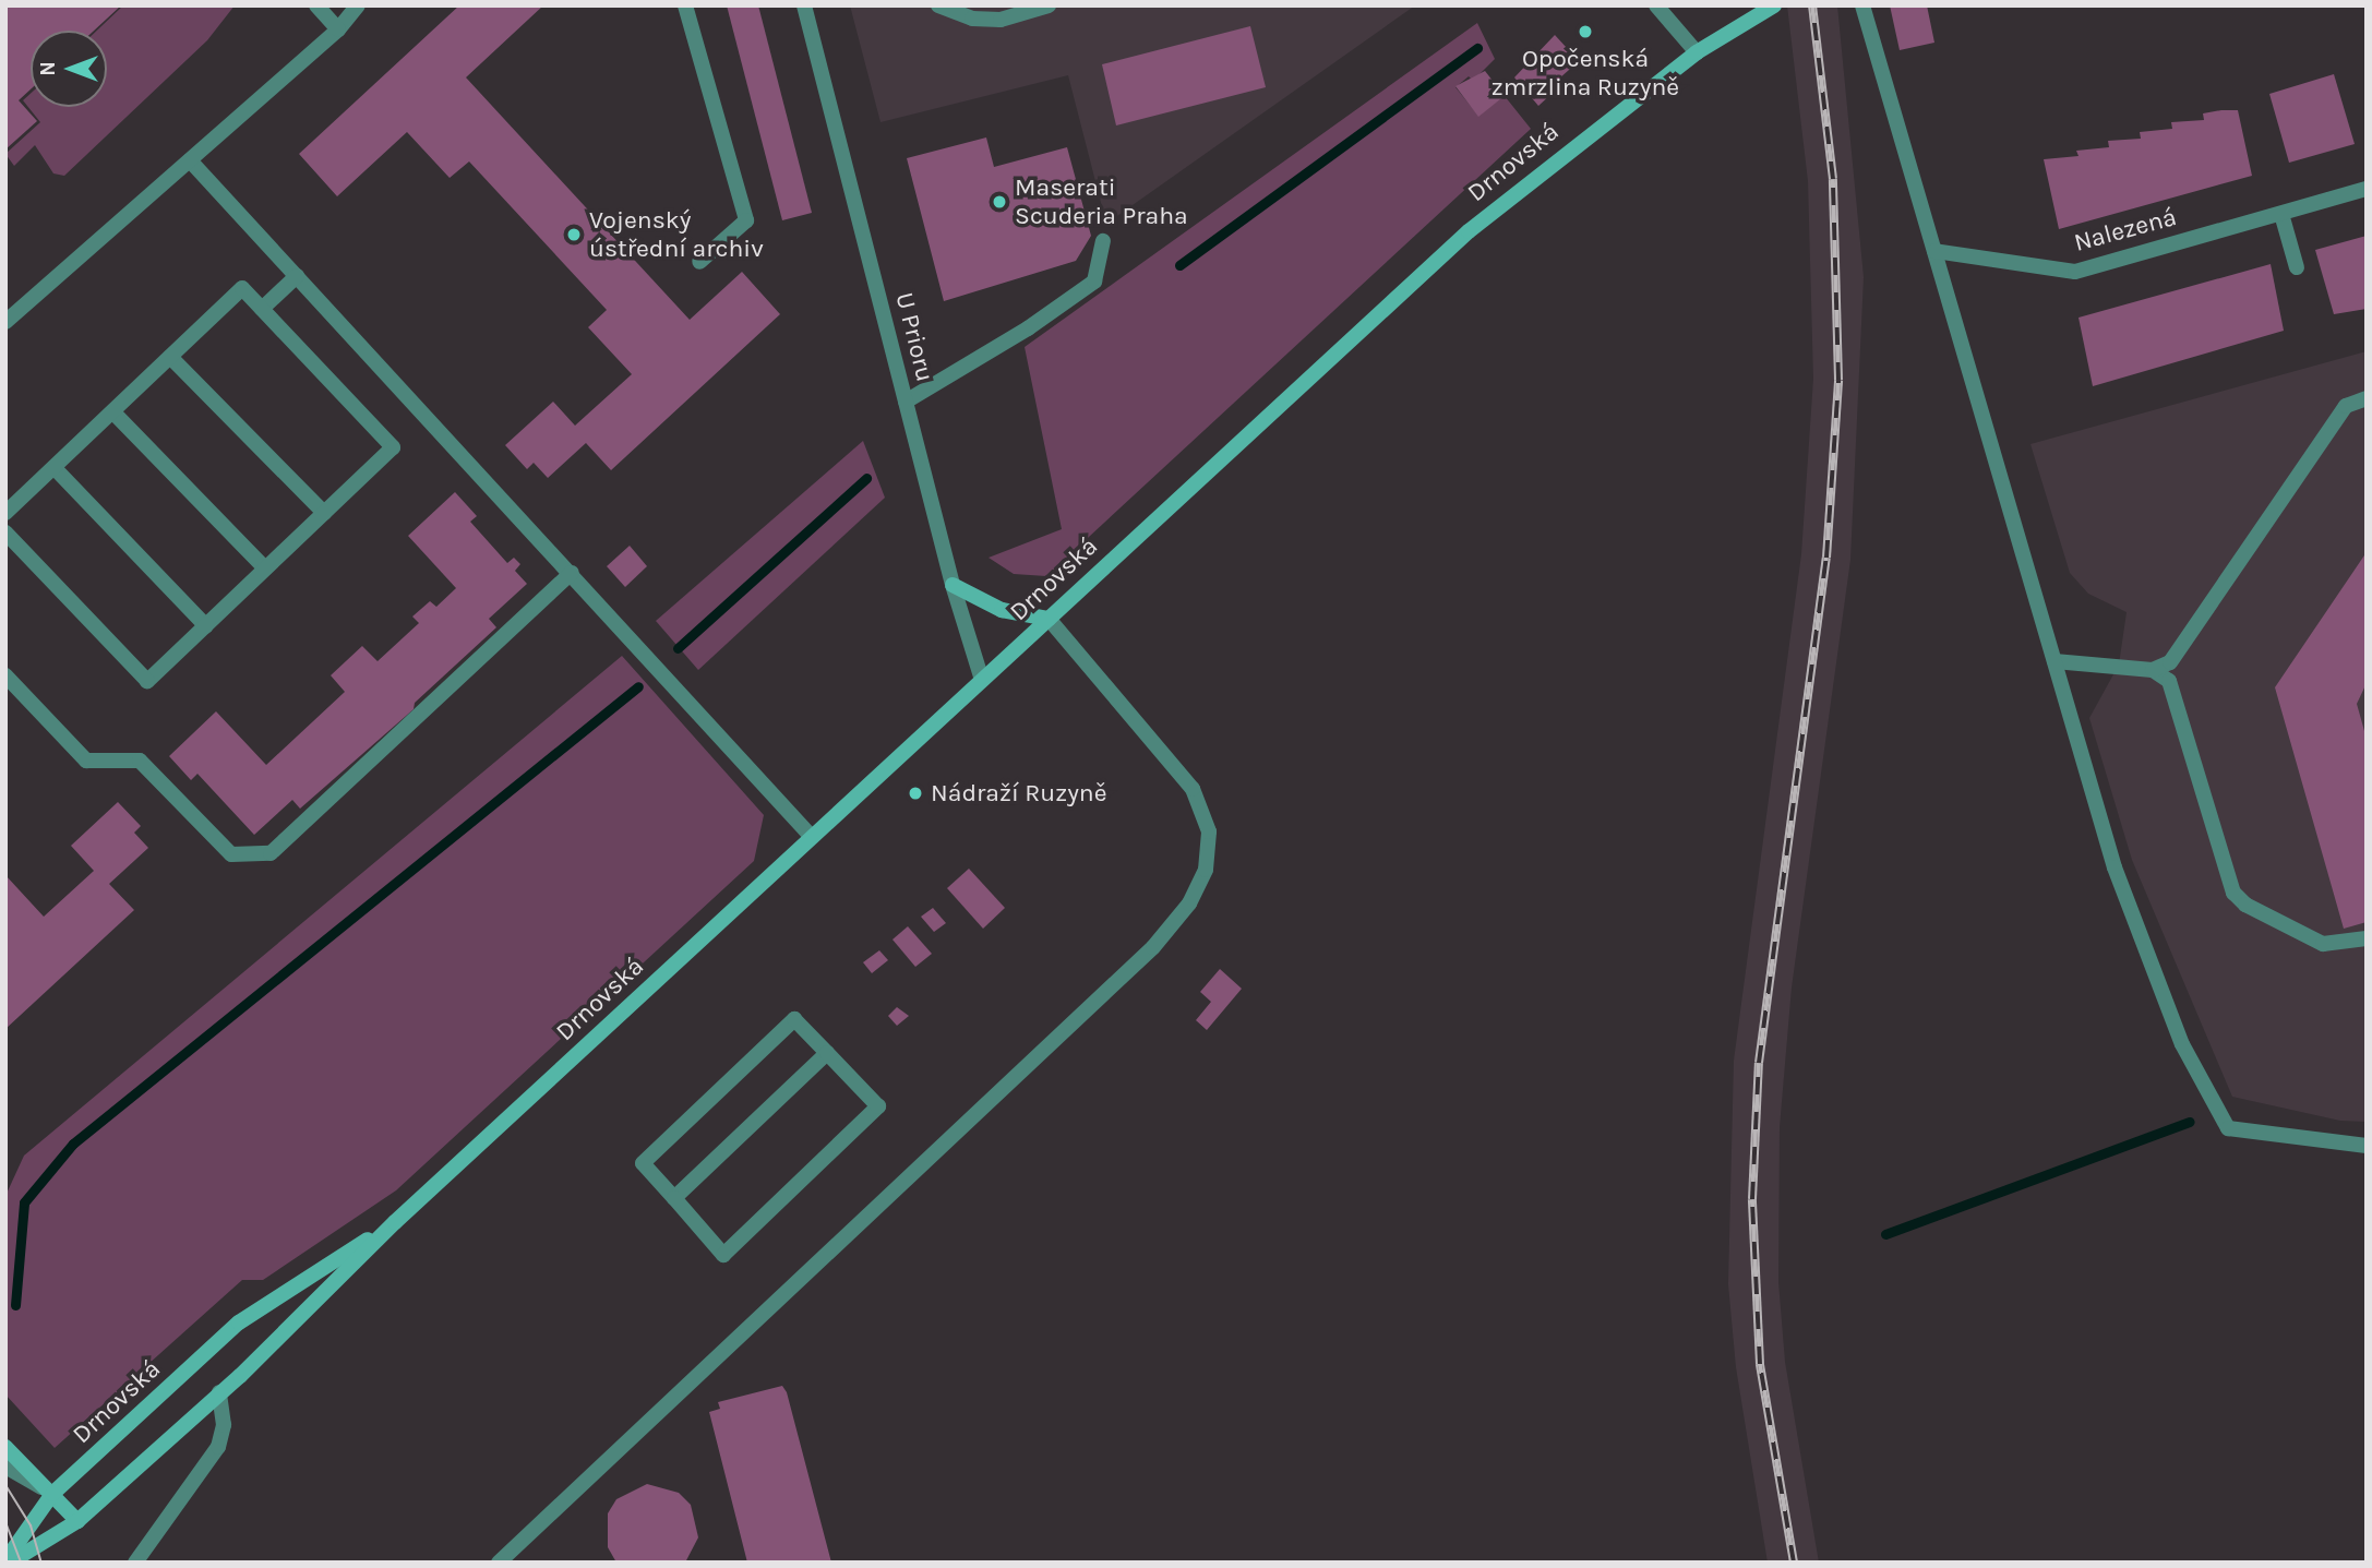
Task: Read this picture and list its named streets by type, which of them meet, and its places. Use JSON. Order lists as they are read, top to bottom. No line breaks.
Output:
{"streets":{"main road":["Drnovská"],"street":["Nalezená","U Prioru"]},"crossings":[["Drnovská","U Prioru"]],"places":["Opočenská zmrzlina Ruzyně","Maserati Scuderia Praha","Vojenský ústřední archiv","Nádraží Ruzyně"],"north":"left"}
